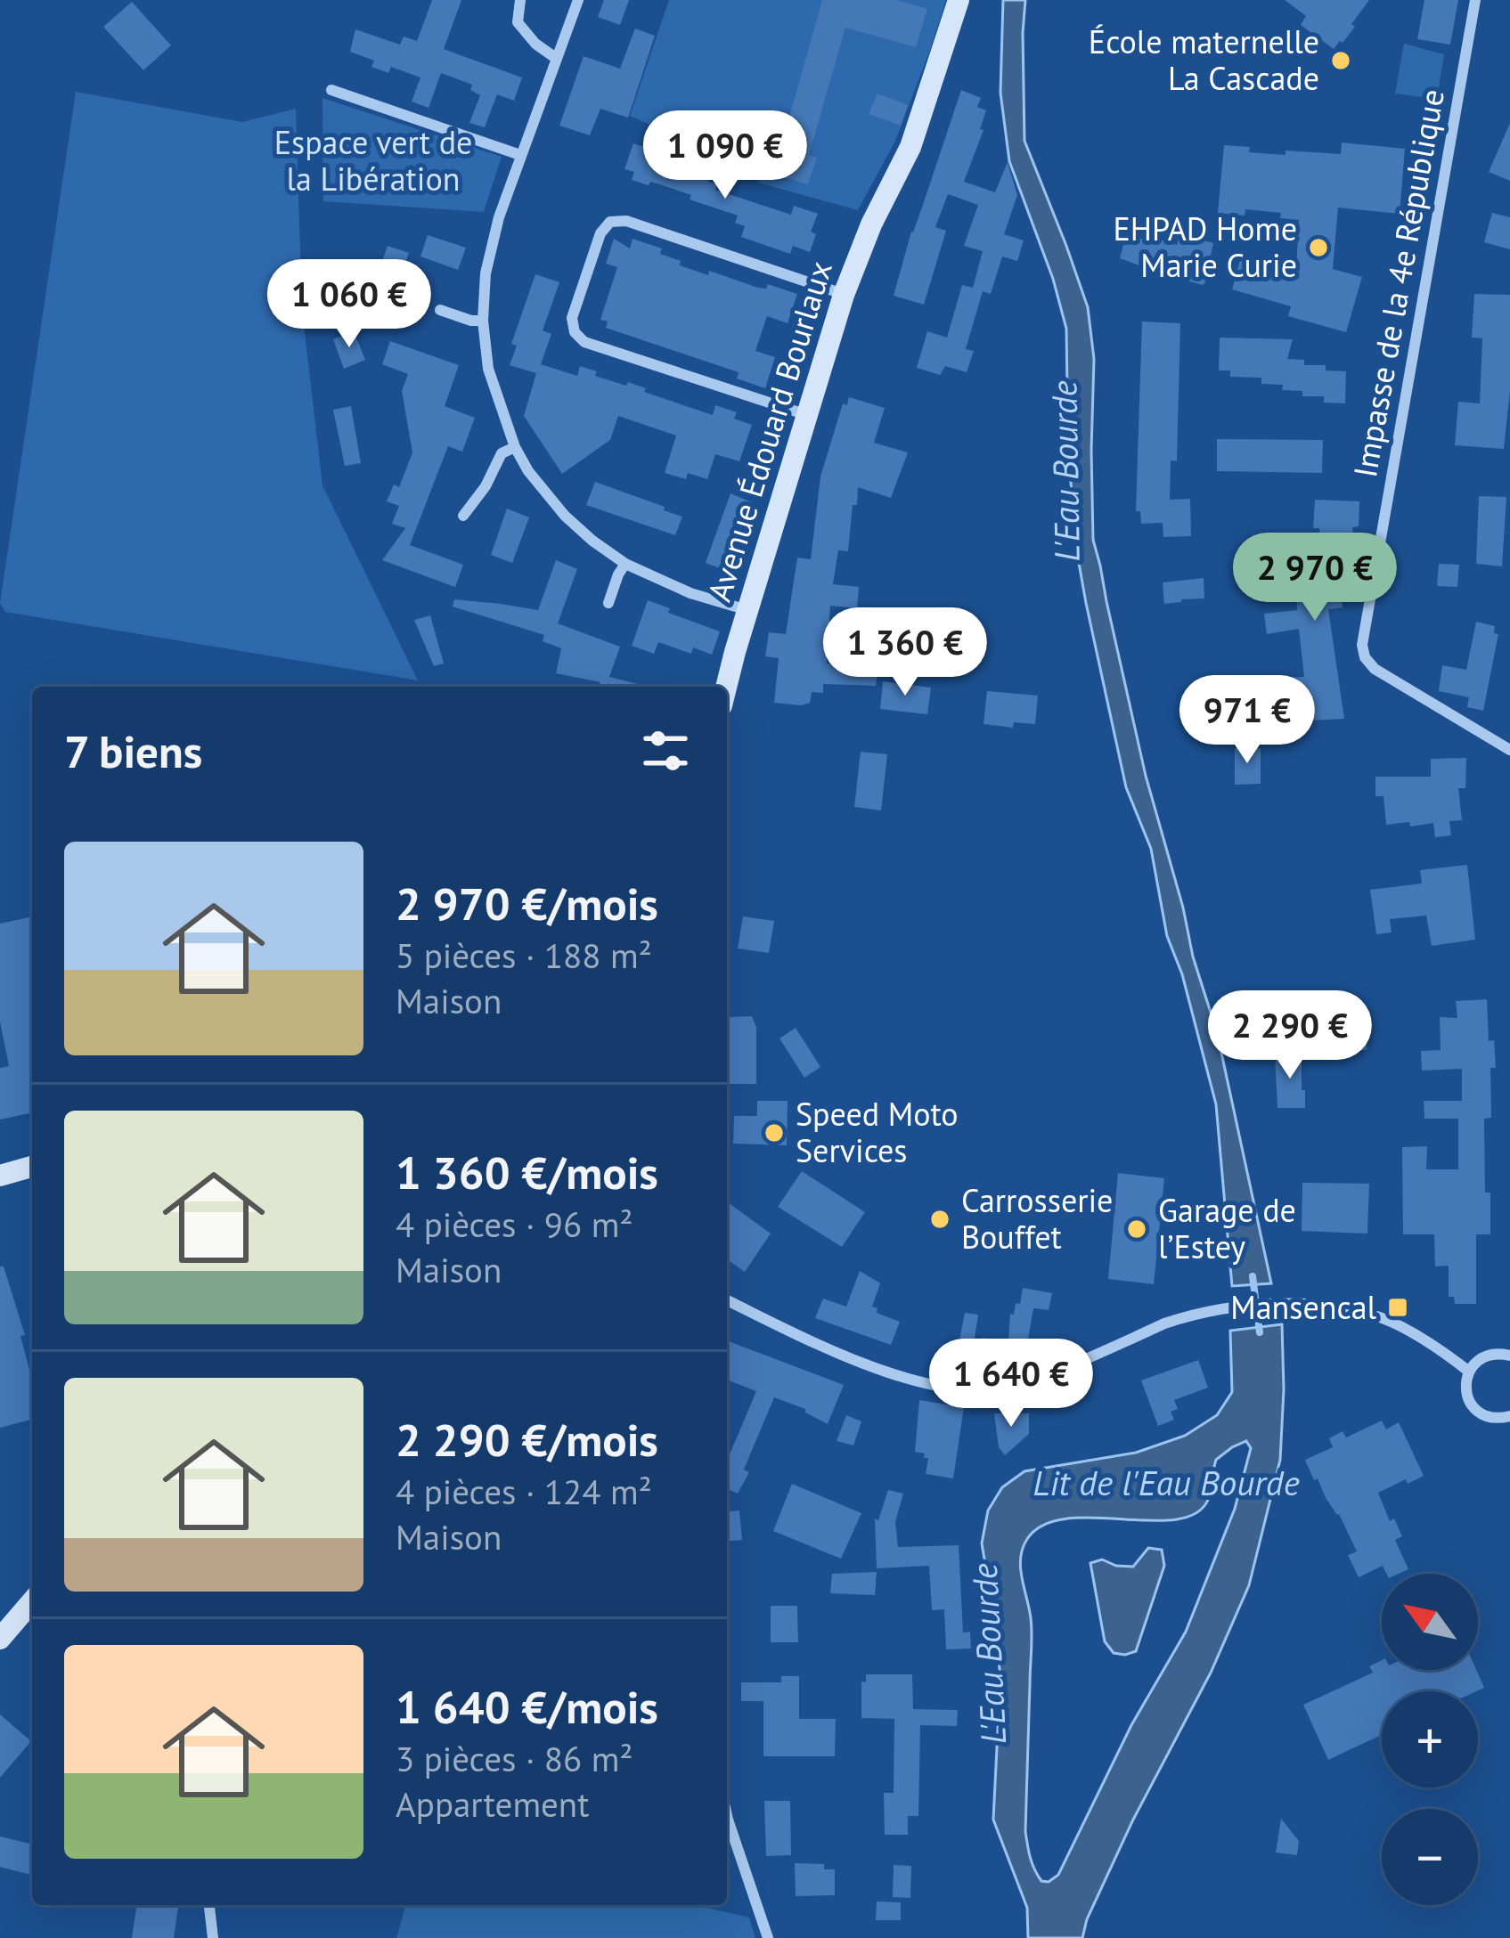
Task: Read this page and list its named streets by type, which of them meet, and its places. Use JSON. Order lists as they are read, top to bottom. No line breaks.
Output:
{"streets":{"street":["Impasse de la 4e République","Avenue Édouard Bourlaux"]},"water":["L'Eau Bourde","Lit de l'Eau Bourde"],"parks":["Espace vert de la Libération"],"places":{"other":["École maternelle La Cascade","EHPAD Home Marie Curie","Speed Moto Services","Carrosserie Bouffet","Garage de l’Estey"],"transit":["Mansencal"]},"north":"top left","page":{"price":["1 090 €","1 060 €","2 970 €","1 360 €","971 €","2 290 €","1 640 €"],"heading":"7 biens","list":[{"name":"2 970 €/mois","note":"5 pièces · 188 m² · Maison"},{"name":"1 360 €/mois","note":"4 pièces · 96 m² · Maison"},{"name":"2 290 €/mois","note":"4 pièces · 124 m² · Maison"},{"name":"1 640 €/mois","note":"3 pièces · 86 m² · Appartement"}],"map_buttons":["+","−"]}}
